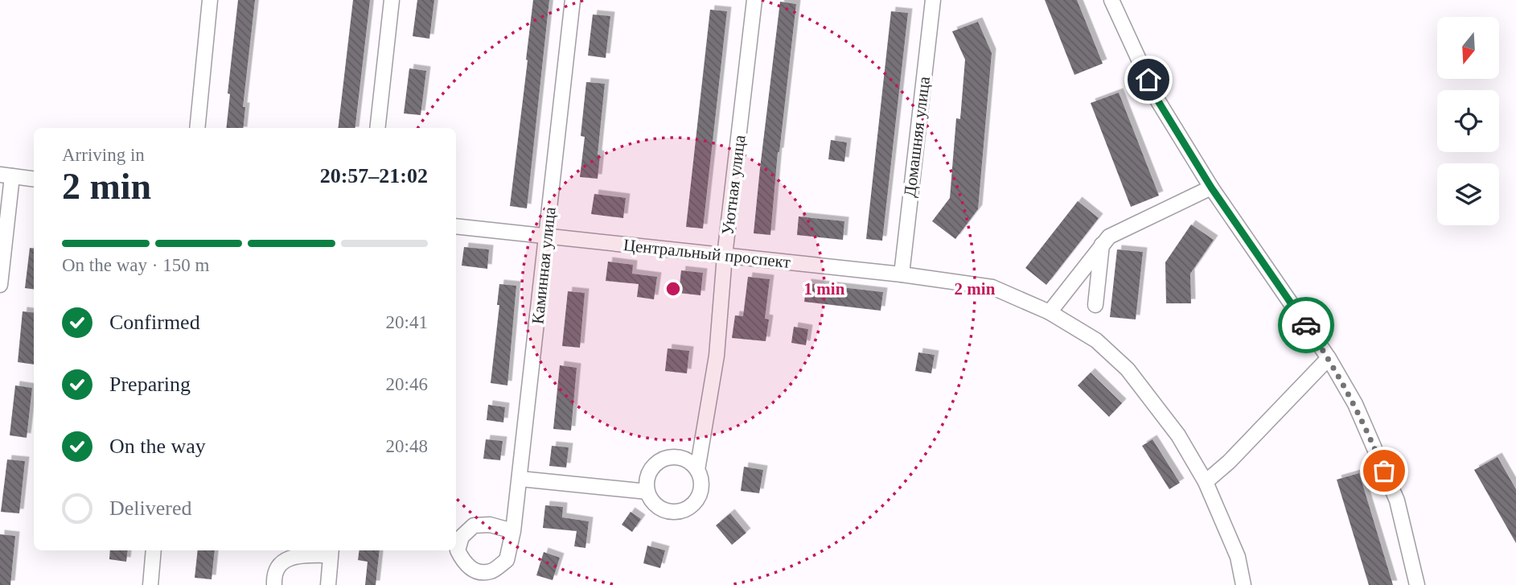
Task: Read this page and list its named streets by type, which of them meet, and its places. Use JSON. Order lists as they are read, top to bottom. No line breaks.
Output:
{"streets":{"street":["Домашняя улица","Уютная улица","Центральный проспект","Каминная улица"]},"crossings":[["Домашняя улица","Центральный проспект"],["Уютная улица","Центральный проспект"],["Центральный проспект","Каминная улица"]],"north":"bottom","page":{"heading":["2 min","Arriving in","20:57–21:02"],"bar":"On the way · 150 m","list":[["Confirmed","20:41"],["Preparing","20:46"],["On the way","20:48"],"Delivered"]},"rings":["1 min","2 min"]}
